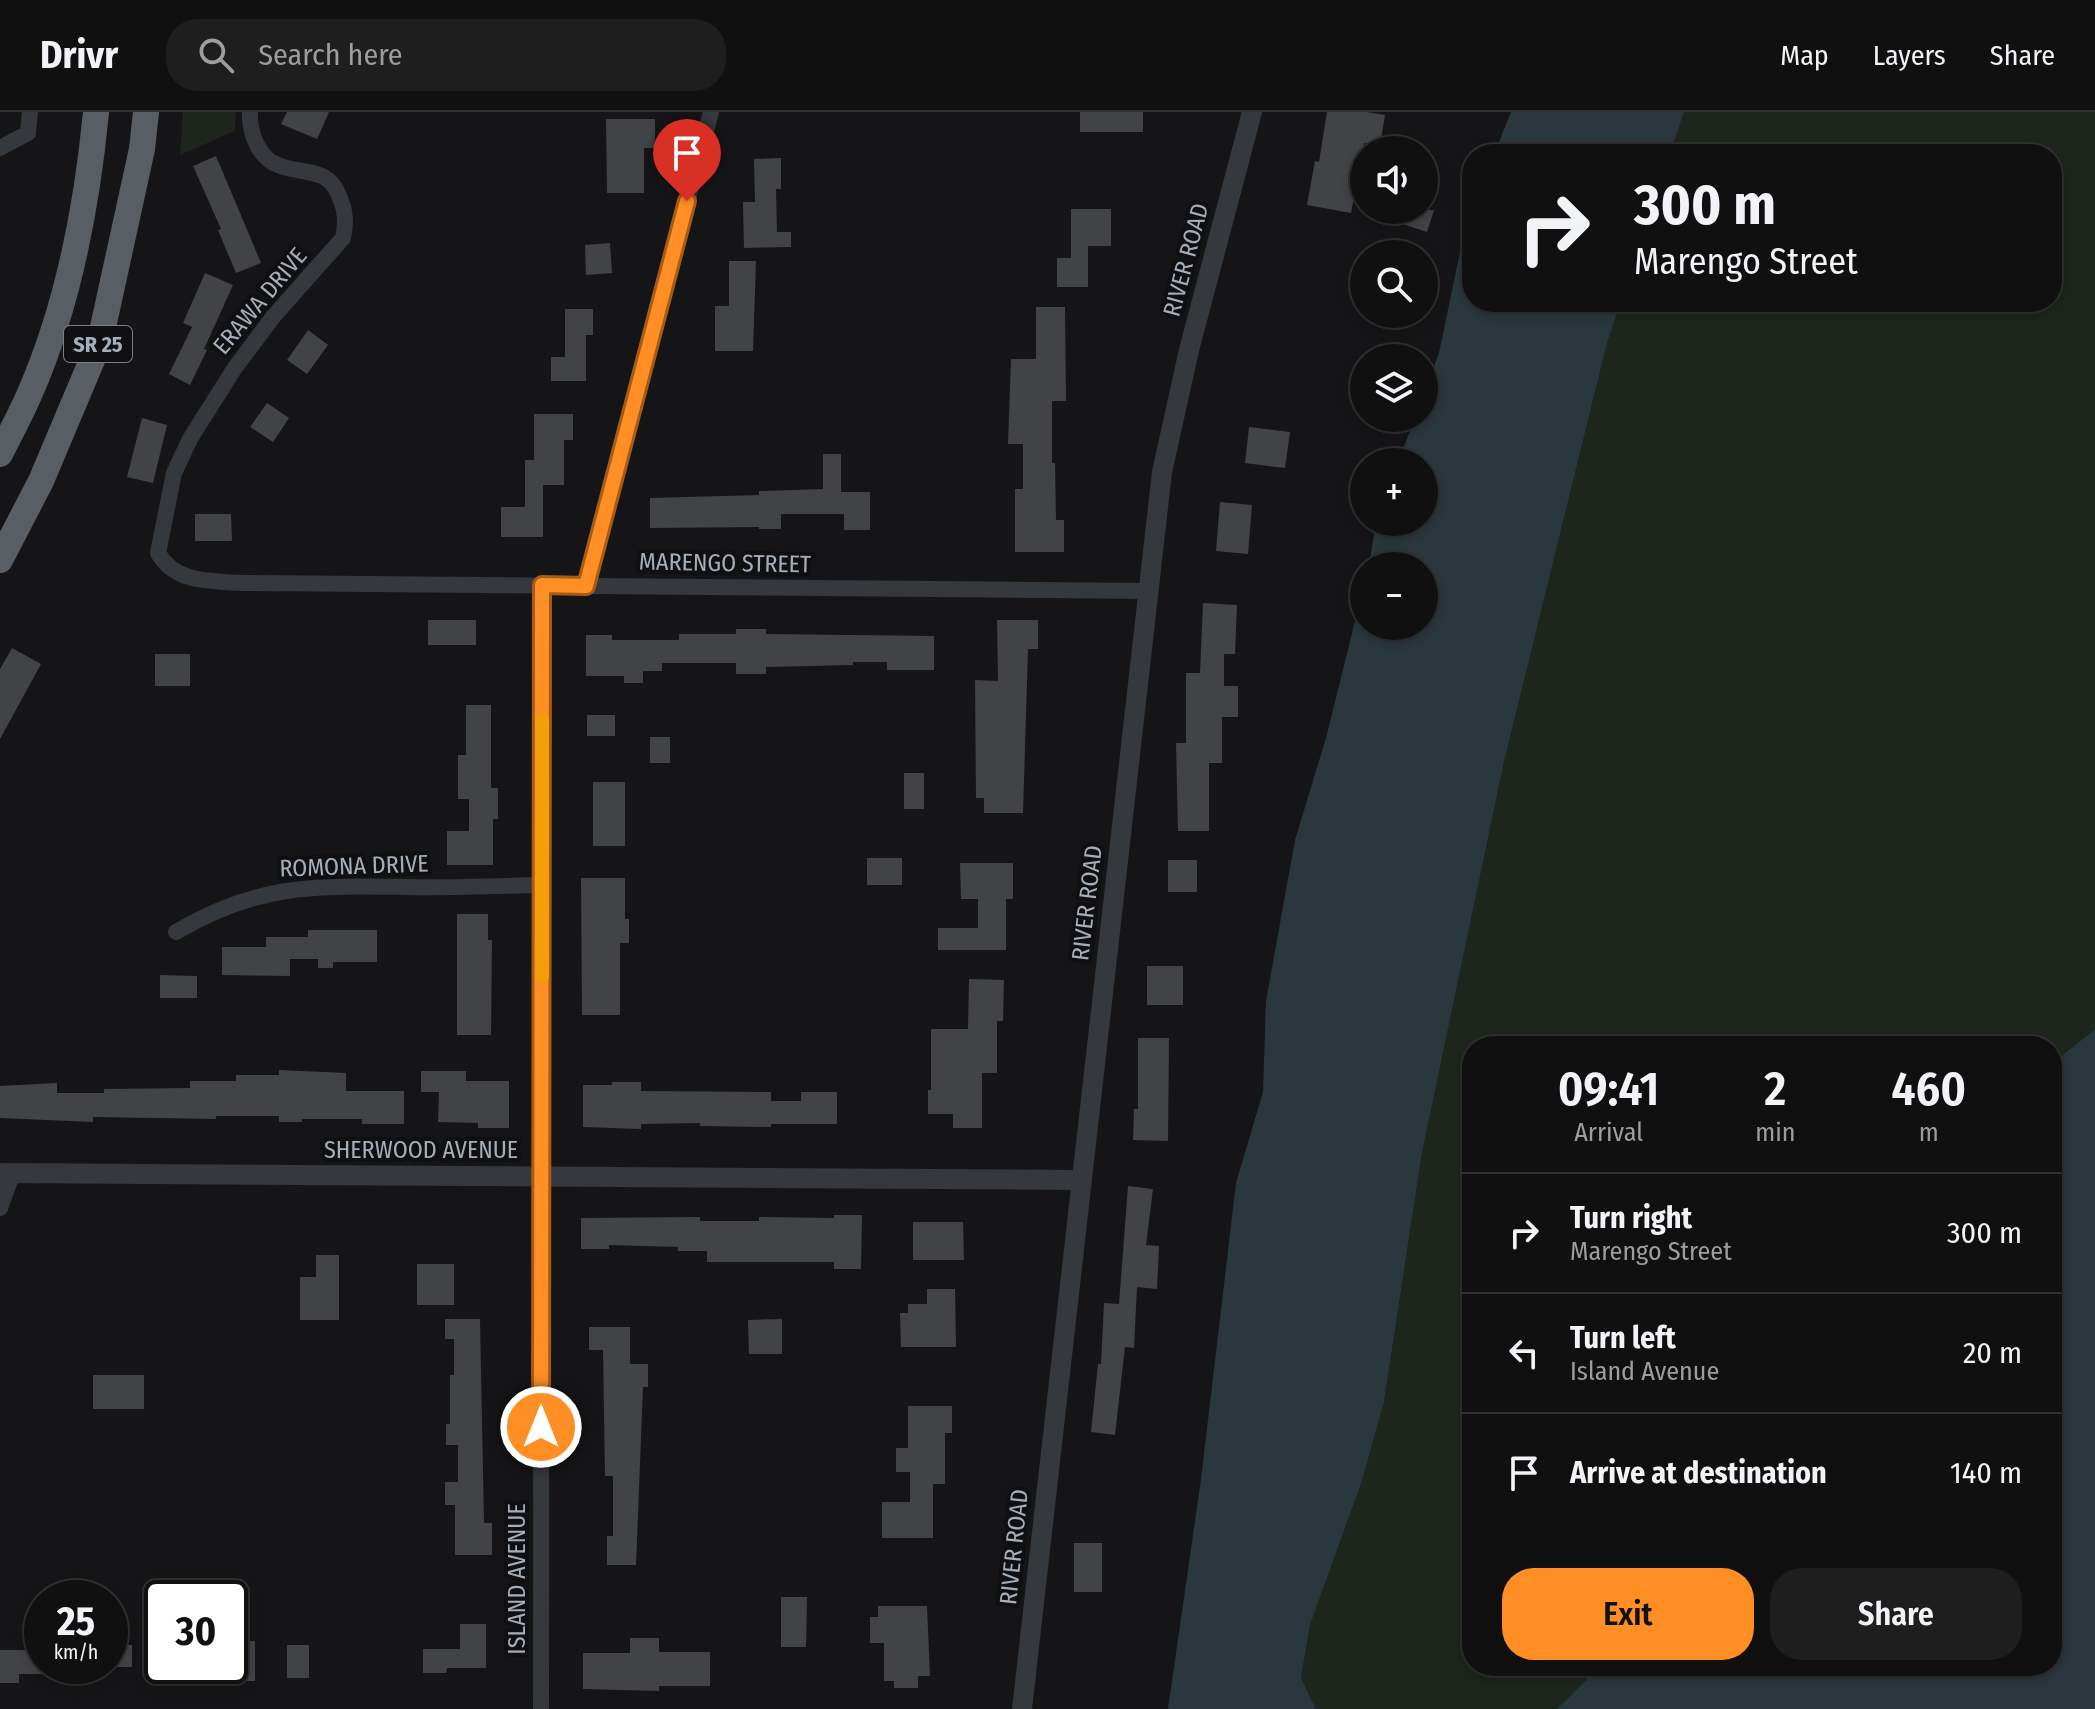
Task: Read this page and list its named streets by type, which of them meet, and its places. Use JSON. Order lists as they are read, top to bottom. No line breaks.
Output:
{"streets":{"highway":["SR 25"],"street":["RIVER ROAD","ERAWA DRIVE","MARENGO STREET","ROMONA DRIVE","SHERWOOD AVENUE","ISLAND AVENUE"]},"crossings":[["RIVER ROAD","MARENGO STREET"],["RIVER ROAD","SHERWOOD AVENUE"],["ERAWA DRIVE","MARENGO STREET"],["MARENGO STREET","ISLAND AVENUE"],["ROMONA DRIVE","ISLAND AVENUE"],["SHERWOOD AVENUE","ISLAND AVENUE"]],"page":{"header":"Drivr","search":"Search here","nav":["Map","Layers","Share"],"map_buttons":["+","−"],"turn":["300 m","Marengo Street"],"eta":["09:41","Arrival","2","min","460","m"],"list":[{"name":"Turn right","note":"Marengo Street","value":"300 m"},{"name":"Turn left","note":"Island Avenue","value":"20 m"},{"name":"Arrive at destination","value":"140 m"}],"buttons":["Exit","Share"],"speed":"25 km/h","limit":"30"}}
